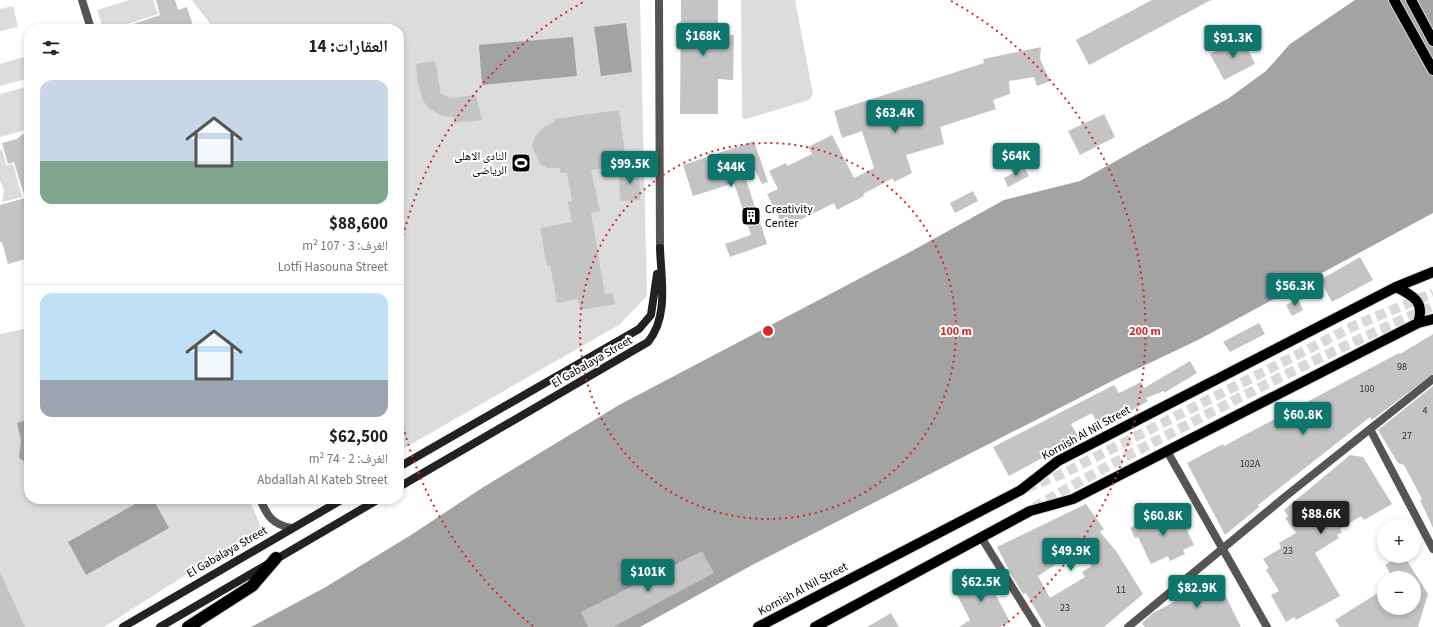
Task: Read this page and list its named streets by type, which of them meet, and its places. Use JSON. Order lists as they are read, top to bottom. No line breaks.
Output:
{"streets":{"main road":["Kornish Al Nil Street"],"street":["El Gabalaya Street"]},"places":{"sports":["النادى الاهلى الرياضى"],"building":["Creativity Center"]},"house_numbers":["98","100","4","27","102A","23","11","23"],"page":{"price":["$168K","$91.3K","$63.4K","$64K","$99.5K","$44K","$56.3K","$60.8K","$88.6K","$60.8K","$49.9K","$101K","$62.5K","$82.9K"],"heading":"العقارات: 14","list":[{"name":"$88,600","note":"الغرف: 3 · 107 m² · Lotfi Hasouna Street"},{"name":"$62,500","note":"الغرف: 2 · 74 m² · Abdallah Al Kateb Street"}],"map_buttons":["+","−"]},"rings":["100 m","200 m"]}
